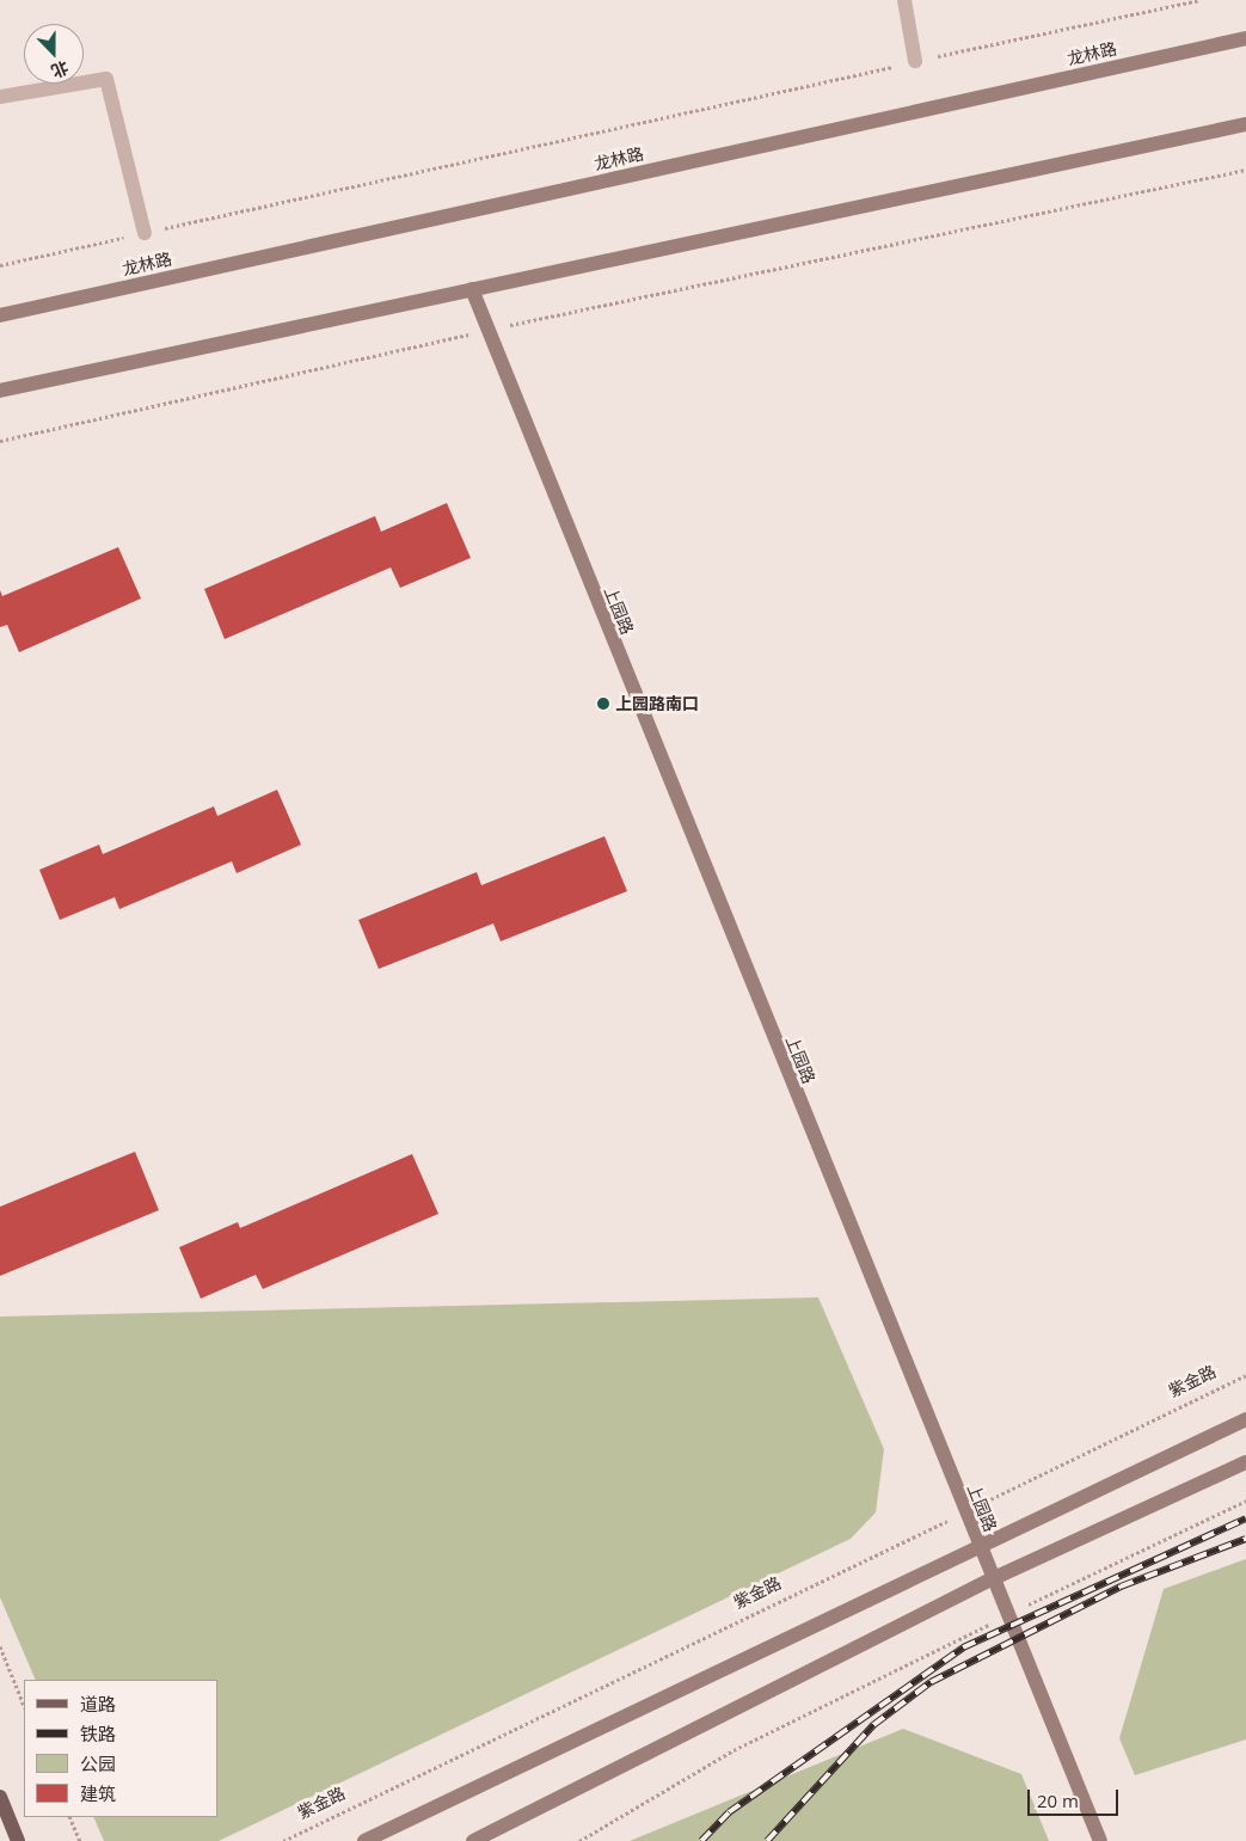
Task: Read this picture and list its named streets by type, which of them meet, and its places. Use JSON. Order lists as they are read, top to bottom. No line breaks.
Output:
{"streets":{"main road":["龙林路","上园路"],"path":["紫金路"]},"crossings":[["上园路","紫金路"]],"places":["上园路南口"],"legend":["道路","铁路","公园","建筑"],"scale_bar":"20 m","north":"bottom"}
